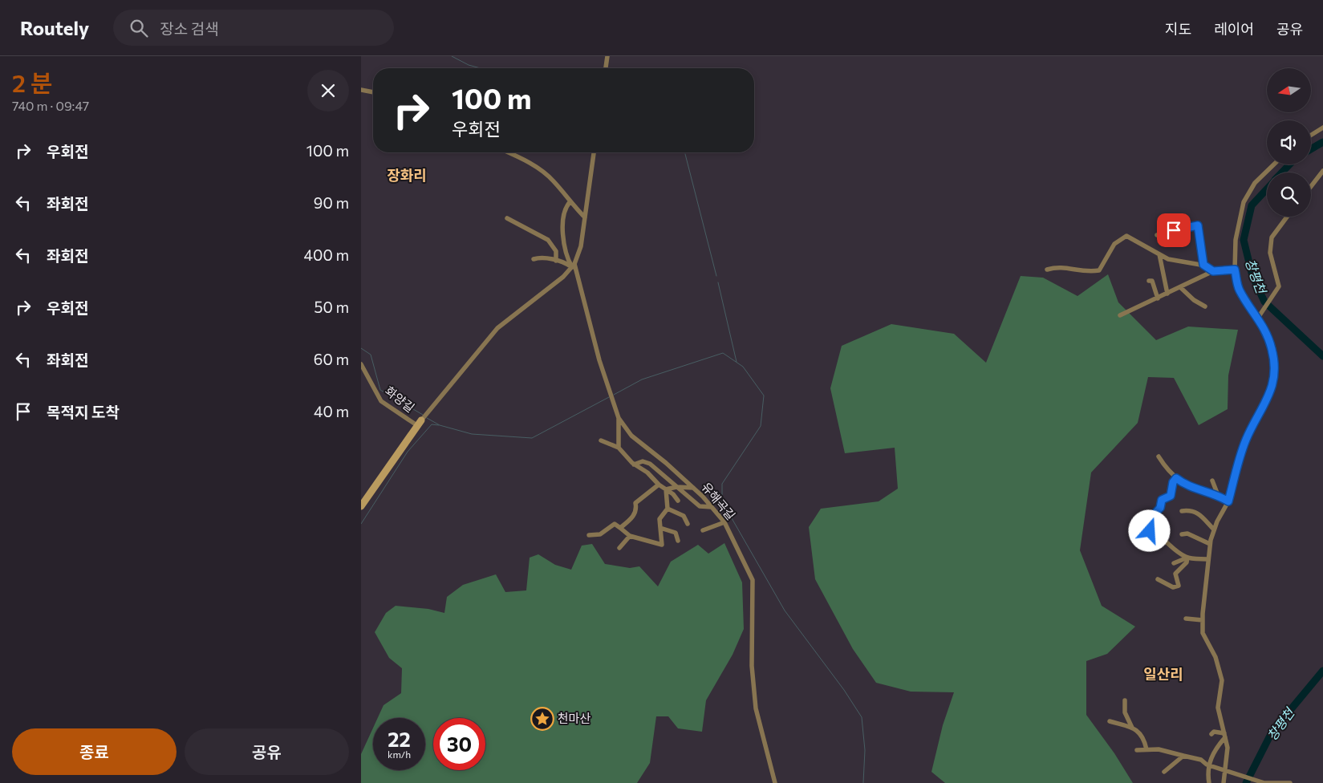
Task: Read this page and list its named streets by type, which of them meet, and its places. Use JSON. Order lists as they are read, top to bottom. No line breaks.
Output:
{"streets":{"street":["화양길","유해곡길"]},"districts":["장화리","일산리"],"water":["창평천"],"places":{"place":["천마산"]},"north":"left","page":{"header":"Routely","search":"장소 검색","nav":["지도","레이어","공유"],"heading":["2 분","740 m · 09:47"],"turn":["100 m","우회전"],"list":[{"name":"우회전","value":"100 m"},{"name":"좌회전","value":"90 m"},{"name":"좌회전","value":"400 m"},{"name":"우회전","value":"50 m"},{"name":"좌회전","value":"60 m"},{"name":"목적지 도착","value":"40 m"}],"speed":"22 km/h","limit":"30","buttons":["종료","공유"]}}
